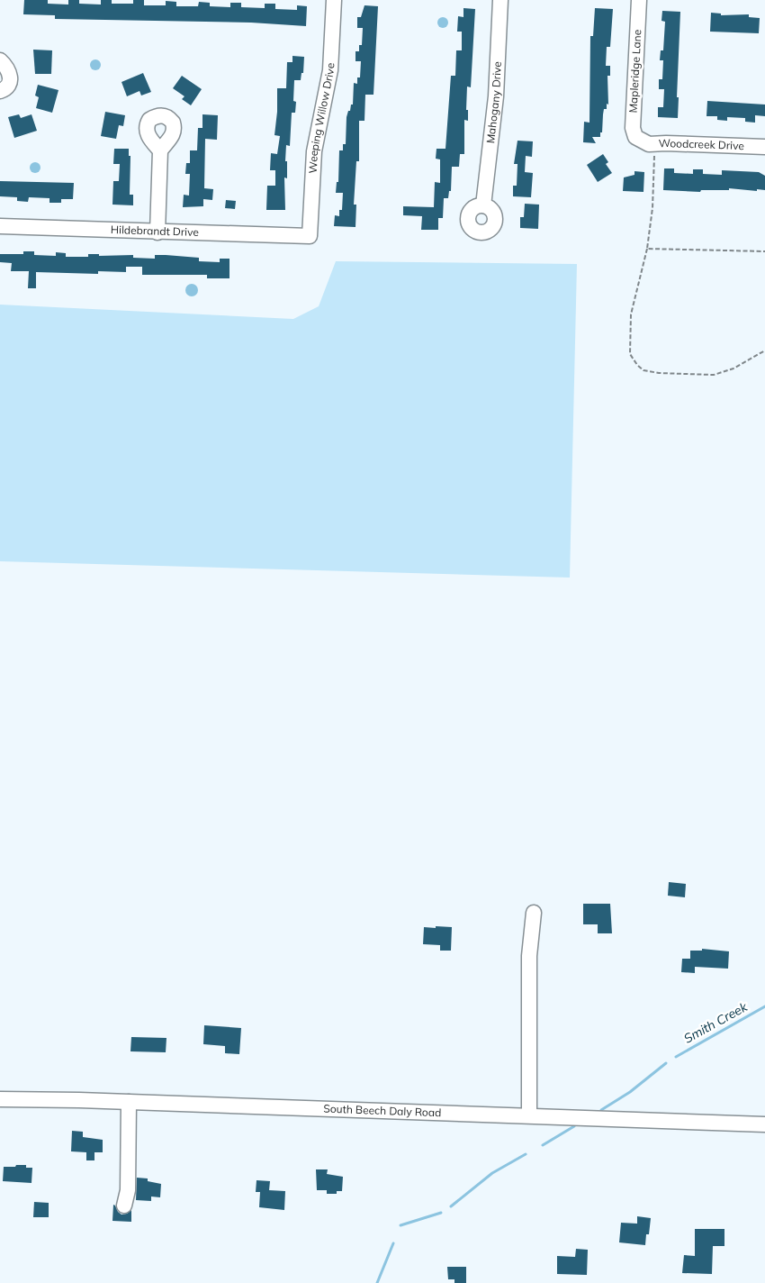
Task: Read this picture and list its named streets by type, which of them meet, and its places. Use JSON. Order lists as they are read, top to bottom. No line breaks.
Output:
{"streets":{"street":["Mapleridge Lane","Mahogany Drive","Weeping Willow Drive","Woodcreek Drive","Hildebrandt Drive","South Beech Daly Road"]},"crossings":[["Mapleridge Lane","Woodcreek Drive"],["Weeping Willow Drive","Hildebrandt Drive"]],"water":["Smith Creek"]}
